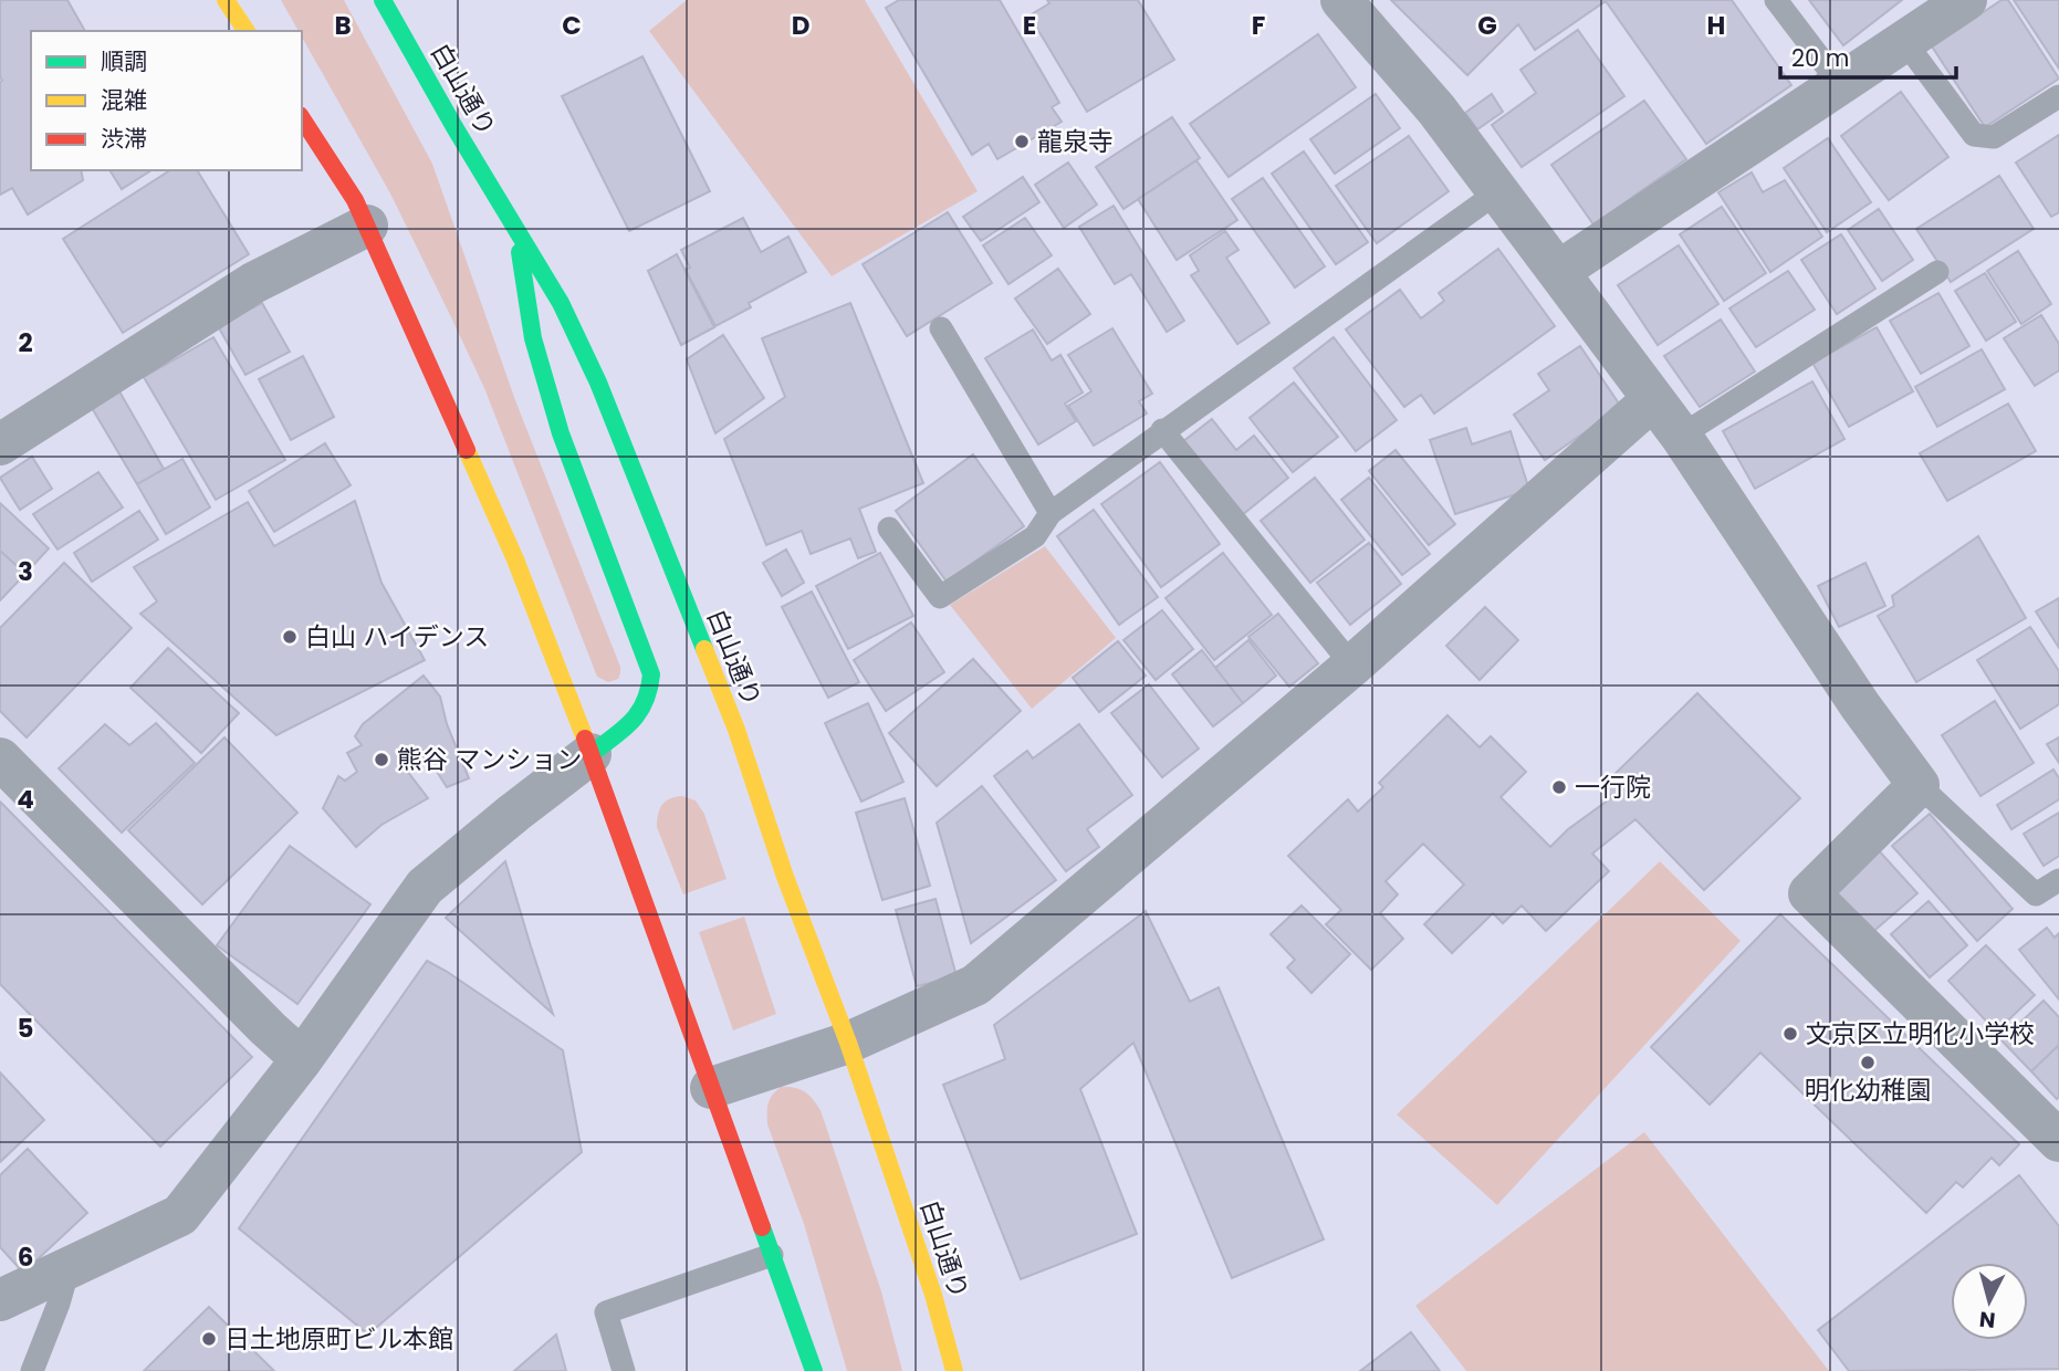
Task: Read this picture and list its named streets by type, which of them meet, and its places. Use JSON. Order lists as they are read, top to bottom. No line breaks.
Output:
{"streets":{"main road":["白山通り"]},"places":["龍泉寺","白山 ハイデンス","熊谷 マンション","一行院","文京区立明化小学校","明化幼稚園","日土地原町ビル本館"],"legend":["順調","混雑","渋滞"],"scale_bar":"20 m","north":"bottom","grid":{"columns":["B","C","D","E","F","G","H"],"rows":["2","3","4","5","6"]}}
